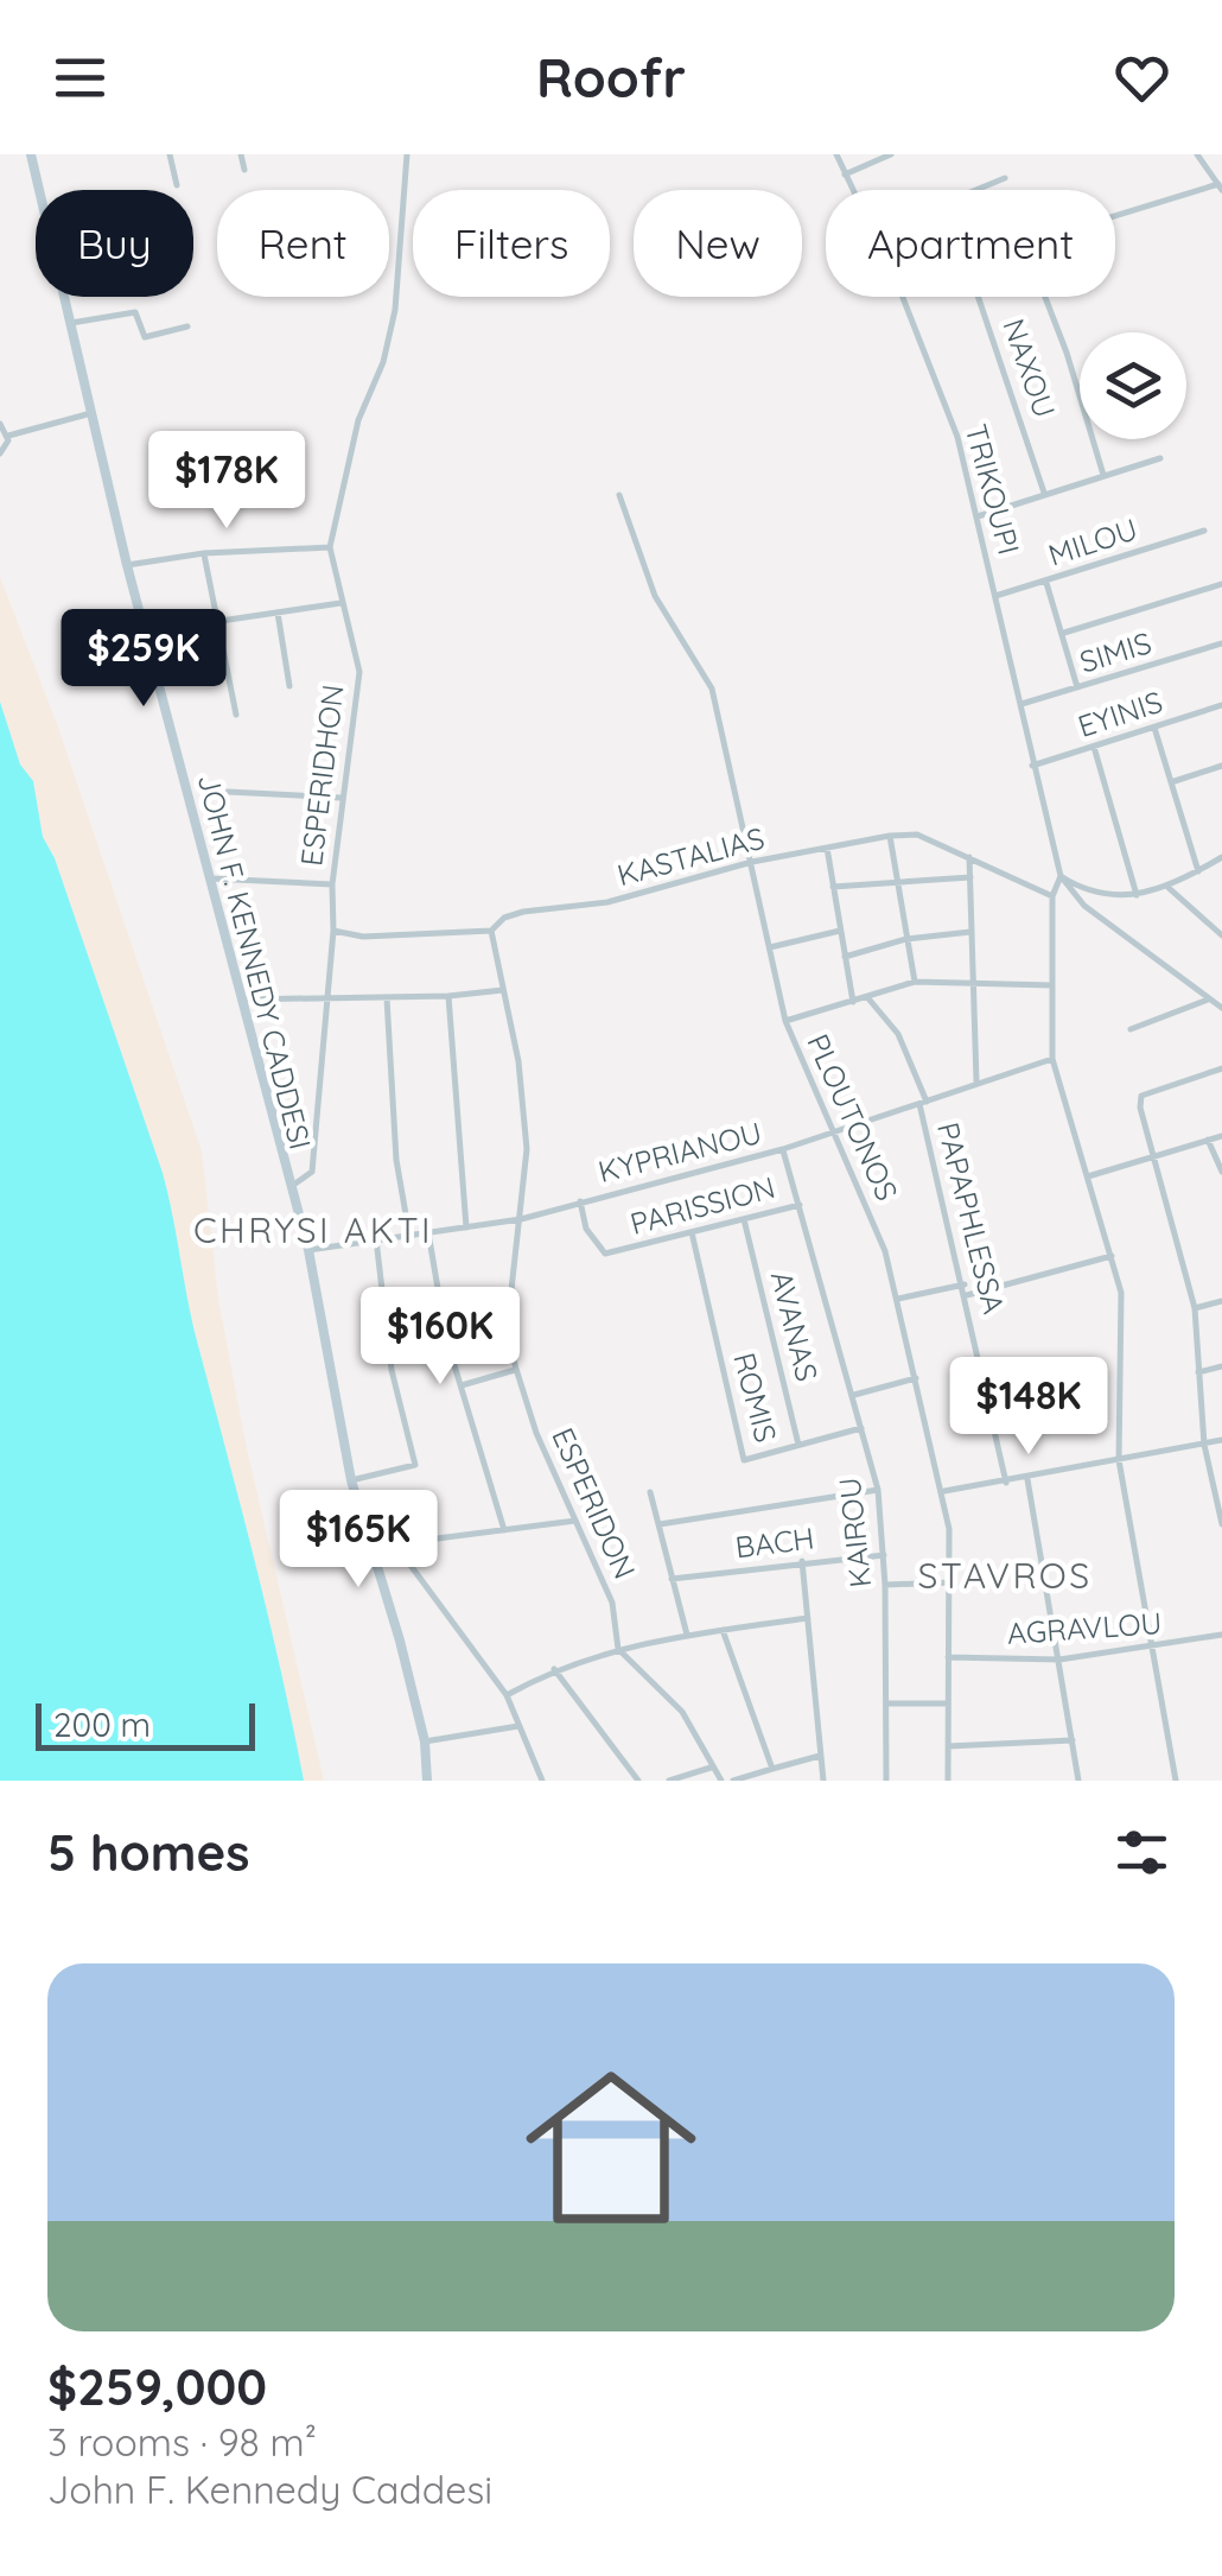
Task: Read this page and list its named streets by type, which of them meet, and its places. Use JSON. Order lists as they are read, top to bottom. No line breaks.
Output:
{"streets":{"street":["NAXOU","TRIKOUPI","MILOU","SIMIS","EYINIS","ESPERIDHON","KASTALIAS","JOHN F. KENNEDY CADDESI","PLOUTONOS","KYPRIANOU","PARISSION","PAPAPHLESSA","AVANAS","ROMIS","ESPERIDON","KAIROU","BACH","AGRAVLOU"]},"crossings":[["TRIKOUPI","MILOU"],["TRIKOUPI","SIMIS"],["TRIKOUPI","EYINIS"],["ESPERIDHON","KASTALIAS"],["ESPERIDHON","JOHN F. KENNEDY CADDESI"],["KASTALIAS","PLOUTONOS"],["KASTALIAS","ESPERIDON"],["JOHN F. KENNEDY CADDESI","KYPRIANOU"],["PLOUTONOS","KYPRIANOU"],["PLOUTONOS","AGRAVLOU"],["KYPRIANOU","PARISSION"],["KYPRIANOU","PAPAPHLESSA"],["KYPRIANOU","ESPERIDON"],["KYPRIANOU","KAIROU"],["PARISSION","AVANAS"],["PARISSION","ROMIS"],["PARISSION","KAIROU"],["AVANAS","ROMIS"],["ROMIS","KAIROU"],["KAIROU","BACH"]],"districts":["CHRYSI AKTI","STAVROS"],"scale_bar":"200 m","page":{"header":"Roofr","chip":["Buy","Rent","Filters","New","Apartment"],"price":["$178K","$259K","$160K","$148K","$165K"],"scale":"200 m","heading":"5 homes","list":[{"name":"$259,000","note":"3 rooms · 98 m² · John F. Kennedy Caddesi"}]}}
